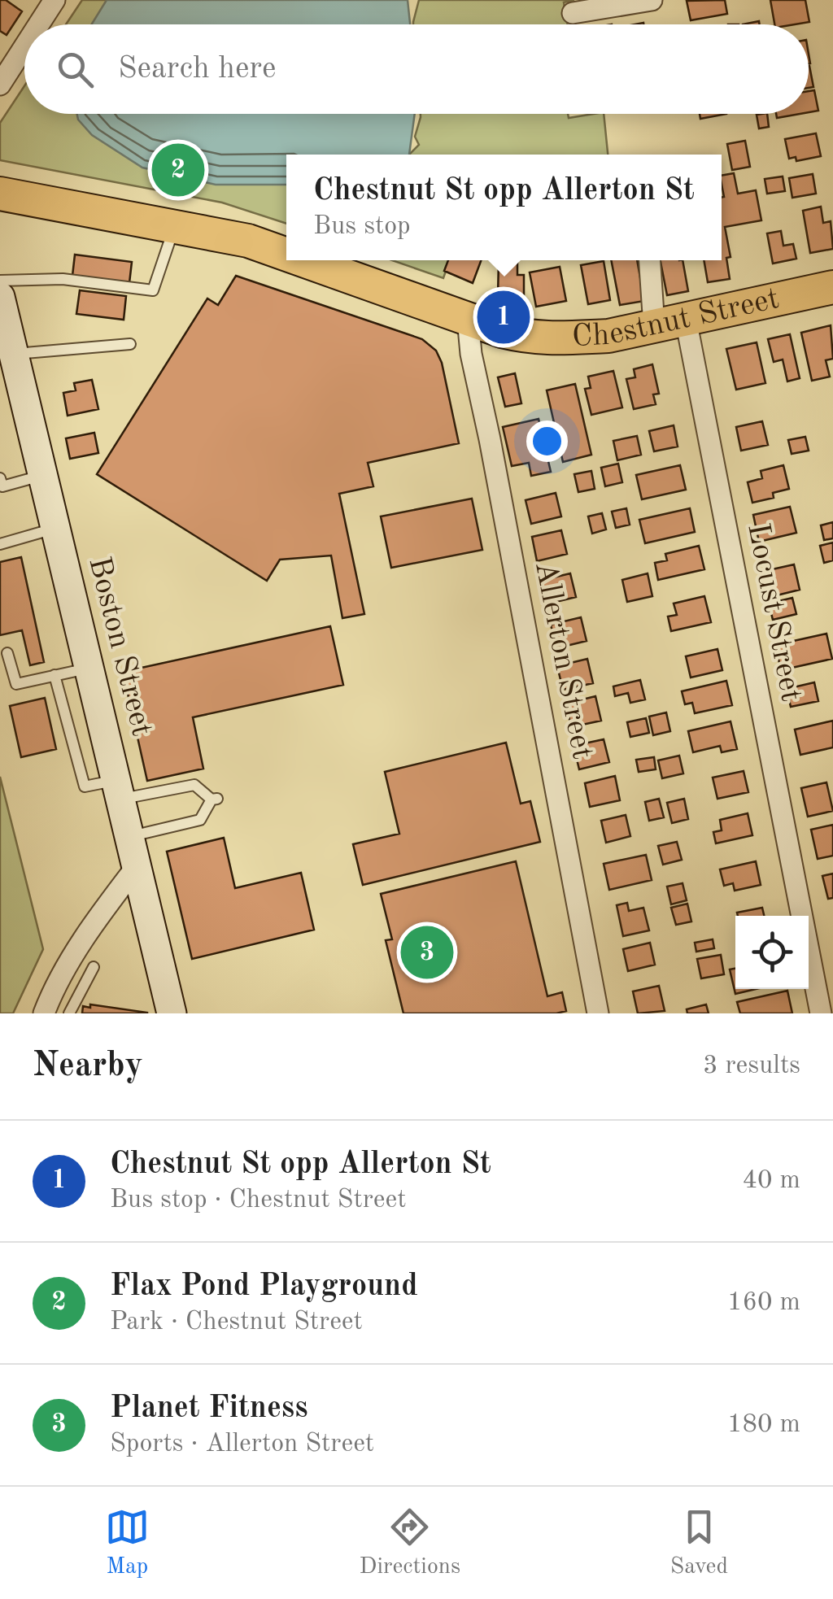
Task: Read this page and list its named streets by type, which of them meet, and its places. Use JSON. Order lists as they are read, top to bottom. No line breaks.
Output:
{"streets":{"main road":["Chestnut Street","Boston Street"],"street":["Locust Street","Allerton Street"]},"crossings":[["Chestnut Street","Locust Street"],["Chestnut Street","Allerton Street"]],"page":{"search":"Search here","pins":["2","1","3"],"popup":["Chestnut St opp Allerton St","Bus stop"],"heading":["Nearby","3 results"],"list":[{"mark":"1","name":"Chestnut St opp Allerton St","note":"Bus stop · Chestnut Street","value":"40 m"},{"mark":"2","name":"Flax Pond Playground","note":"Park · Chestnut Street","value":"160 m"},{"mark":"3","name":"Planet Fitness","note":"Sports · Allerton Street","value":"180 m"}],"nav":["Map","Directions","Saved"]}}
